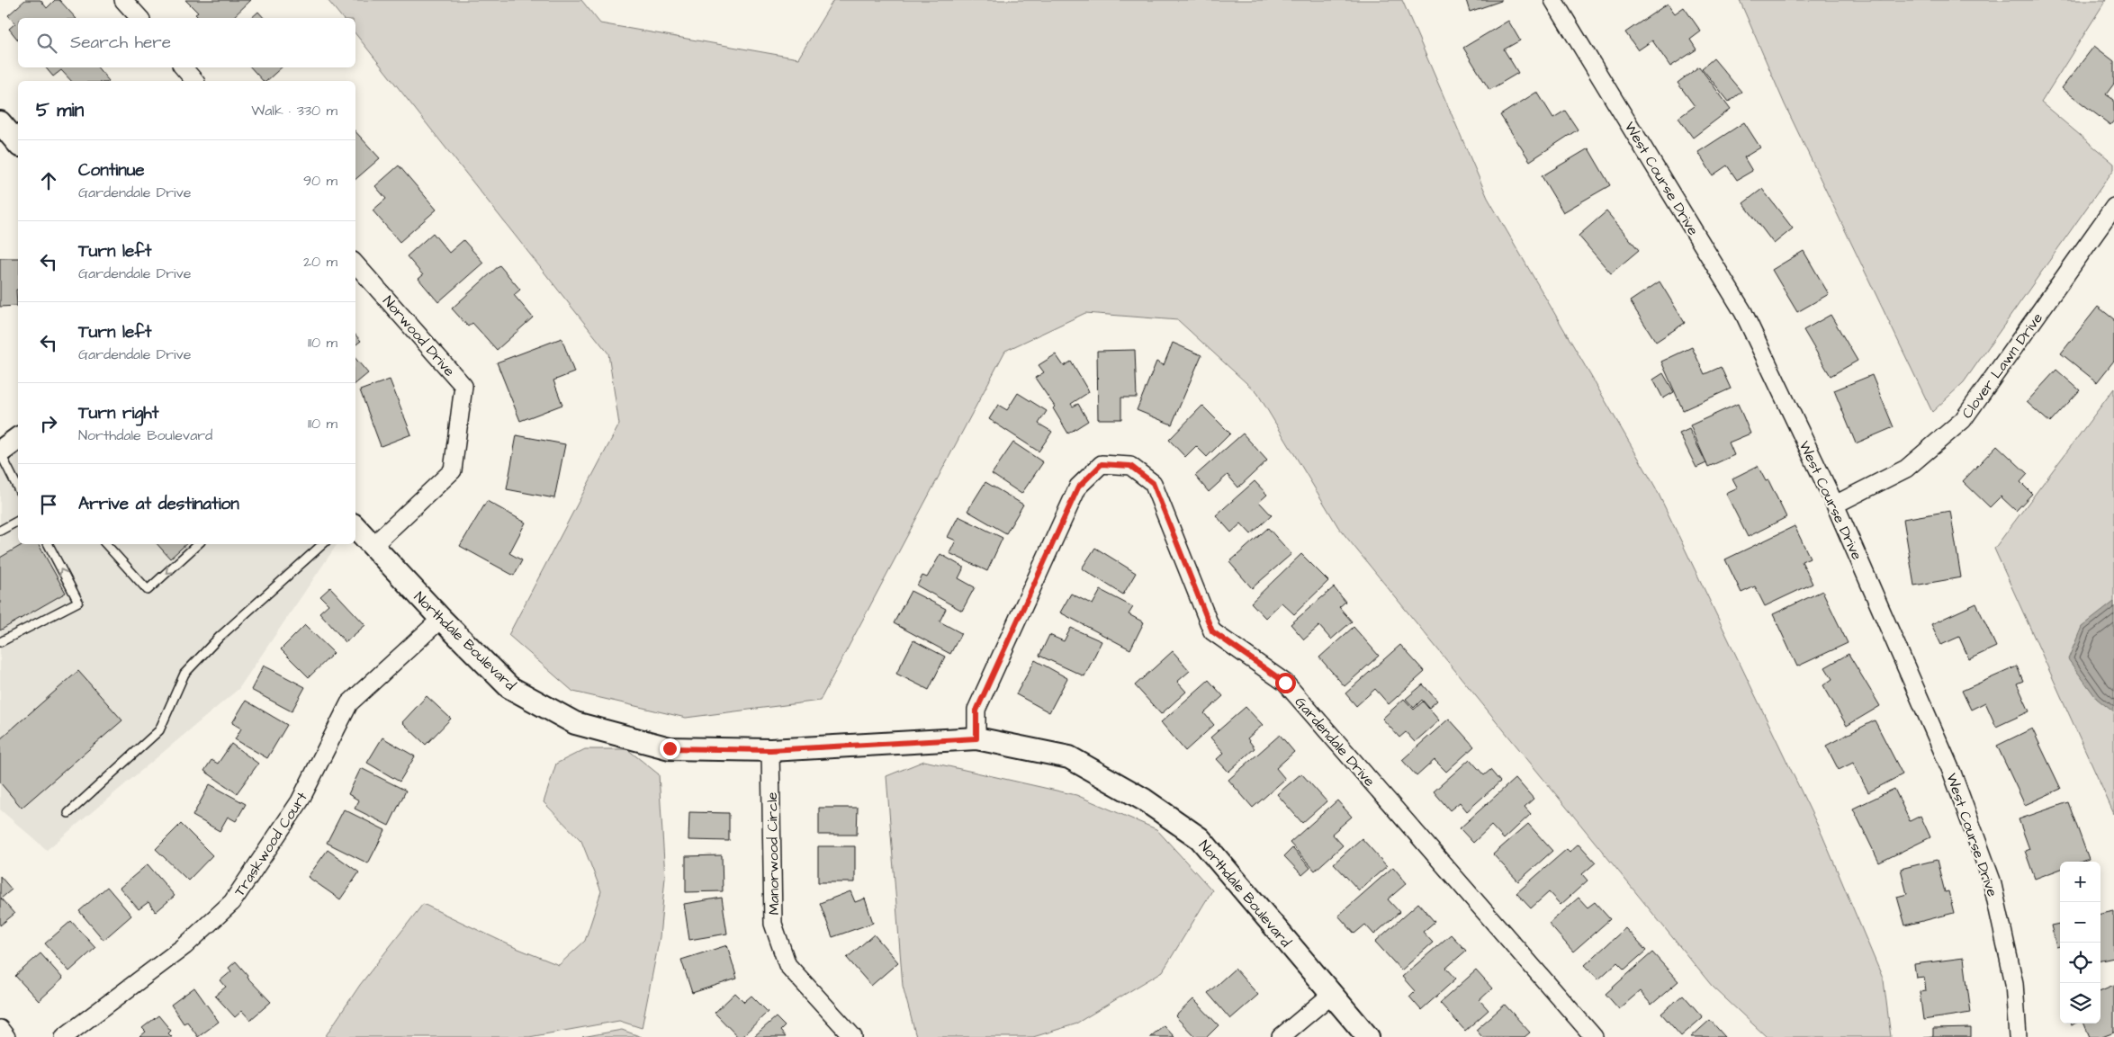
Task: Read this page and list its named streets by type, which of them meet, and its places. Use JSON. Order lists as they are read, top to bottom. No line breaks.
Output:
{"streets":{"street":["West Course Drive","Norwood Drive","Clover Lawn Drive","Northdale Boulevard","Gardendale Drive","Traskwood Court","Manorwood Circle"]},"crossings":[["West Course Drive","Clover Lawn Drive"],["Norwood Drive","Northdale Boulevard"],["Northdale Boulevard","Gardendale Drive"],["Northdale Boulevard","Traskwood Court"],["Northdale Boulevard","Manorwood Circle"]],"page":{"search":"Search here","heading":["5 min","Walk · 330 m"],"list":[["Continue","Gardendale Drive","90 m"],["Turn left","Gardendale Drive","20 m"],["Turn left","Gardendale Drive","110 m"],["Turn right","Northdale Boulevard","110 m"],"Arrive at destination"],"map_buttons":["+","−"]}}
